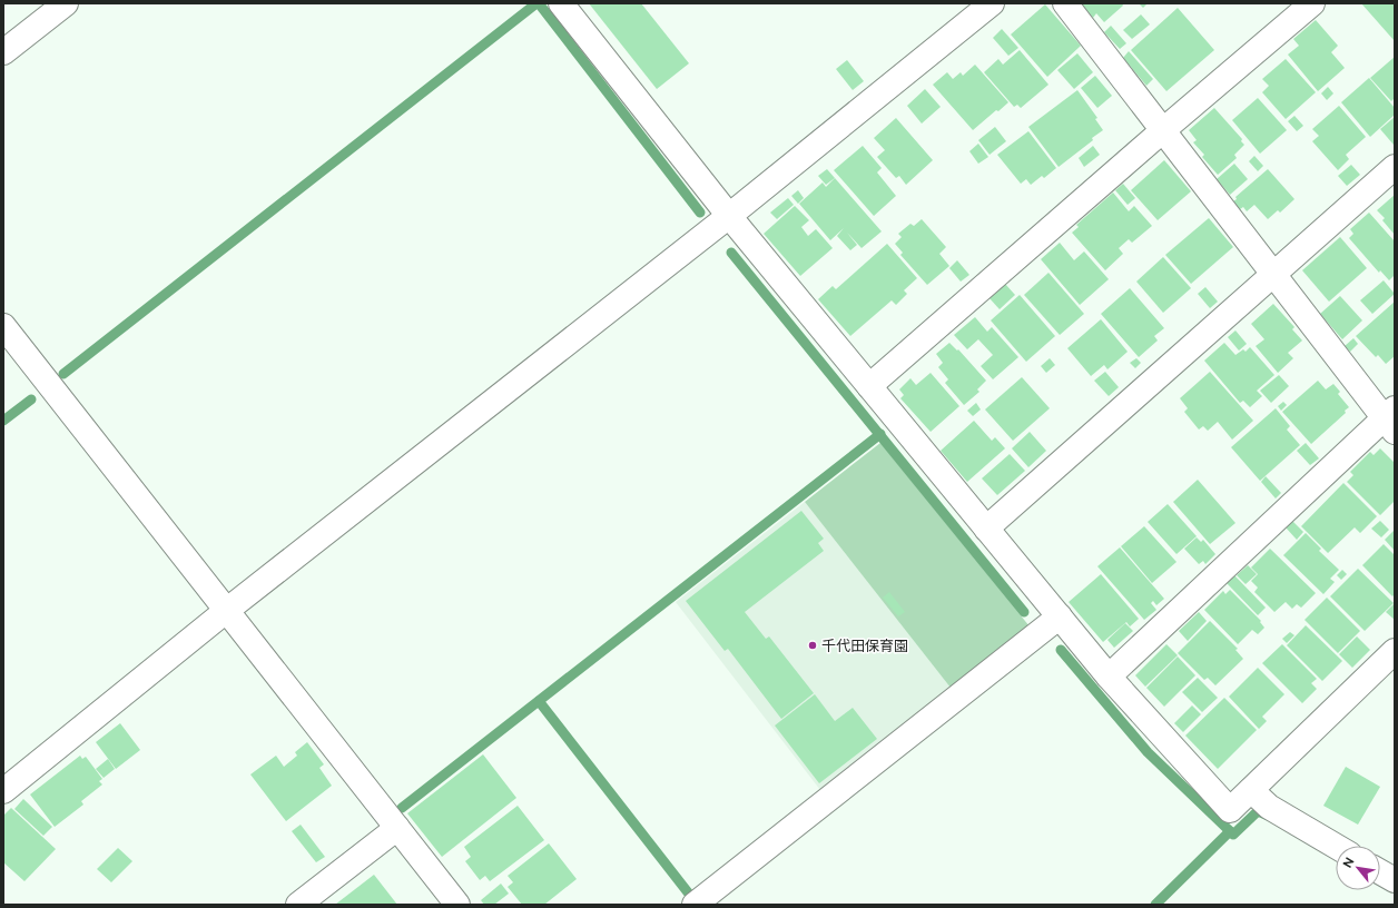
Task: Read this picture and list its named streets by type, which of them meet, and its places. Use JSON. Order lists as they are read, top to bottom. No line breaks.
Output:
{"places":["千代田保育園"],"north":"top left"}
